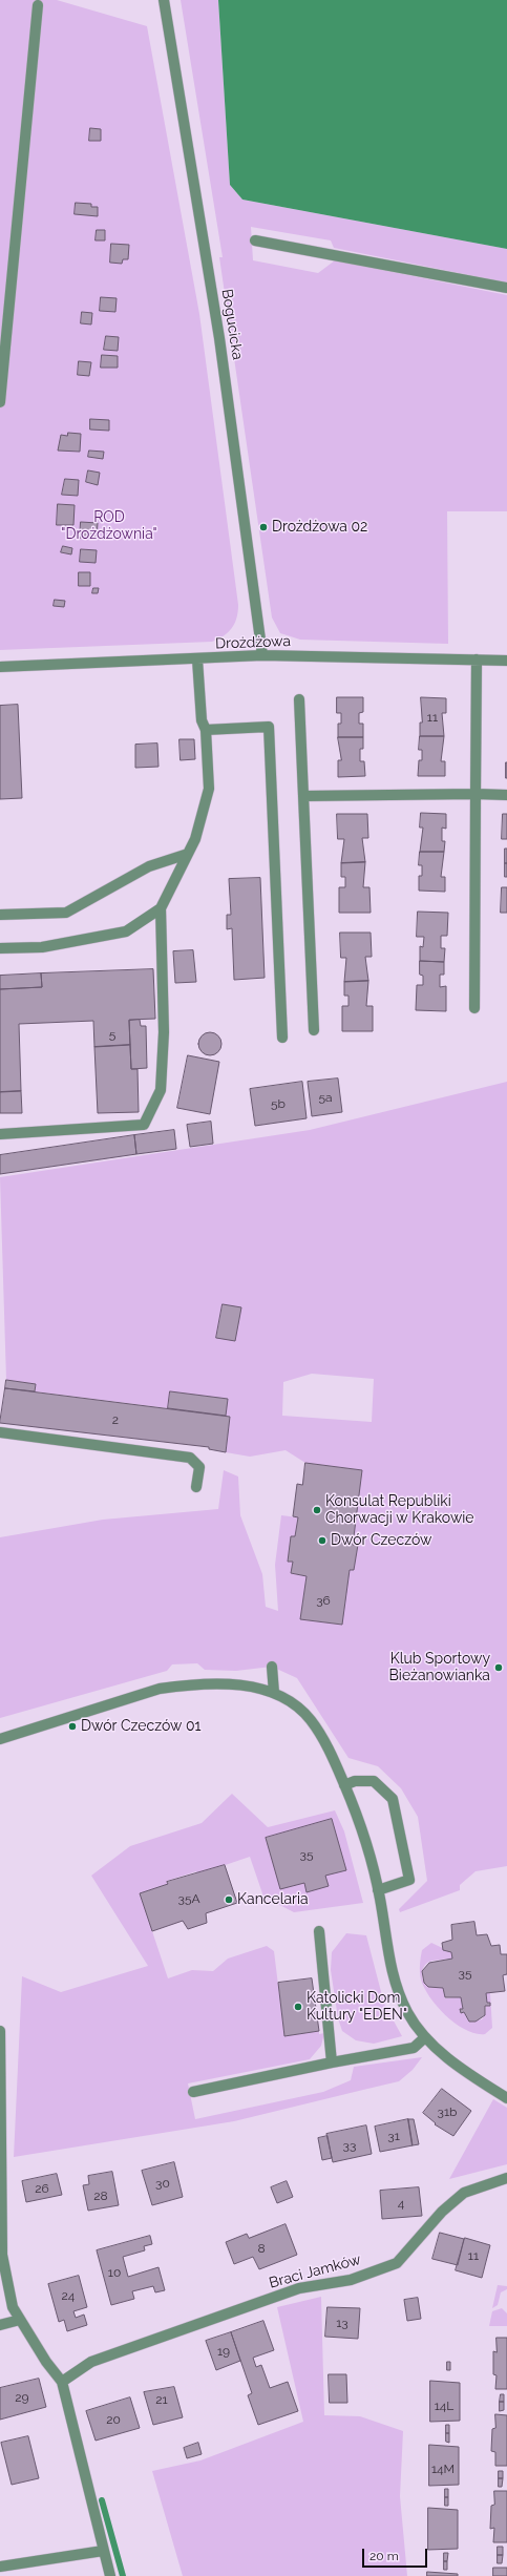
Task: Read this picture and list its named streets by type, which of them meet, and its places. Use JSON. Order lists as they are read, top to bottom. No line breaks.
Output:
{"streets":{"street":["Bogucicka","Drożdżowa","Braci Jamków"]},"crossings":[["Bogucicka","Drożdżowa"]],"parks":["ROD \"Drożdżownia\""],"places":["Drożdżowa 02","Konsulat Republiki Chorwacji w Krakowie","Dwór Czeczów","Klub Sportowy Bieżanowianka","Dwór Czeczów 01","Kancelaria","Katolicki Dom Kultury \"EDEN\""],"house_numbers":["11","5","5a","5b","2","36","35","35A","35","31b","31","33","30","26","28","4","8","11","10","24","13","19","29","21","14L","20","14M"],"scale_bar":"20 m"}
